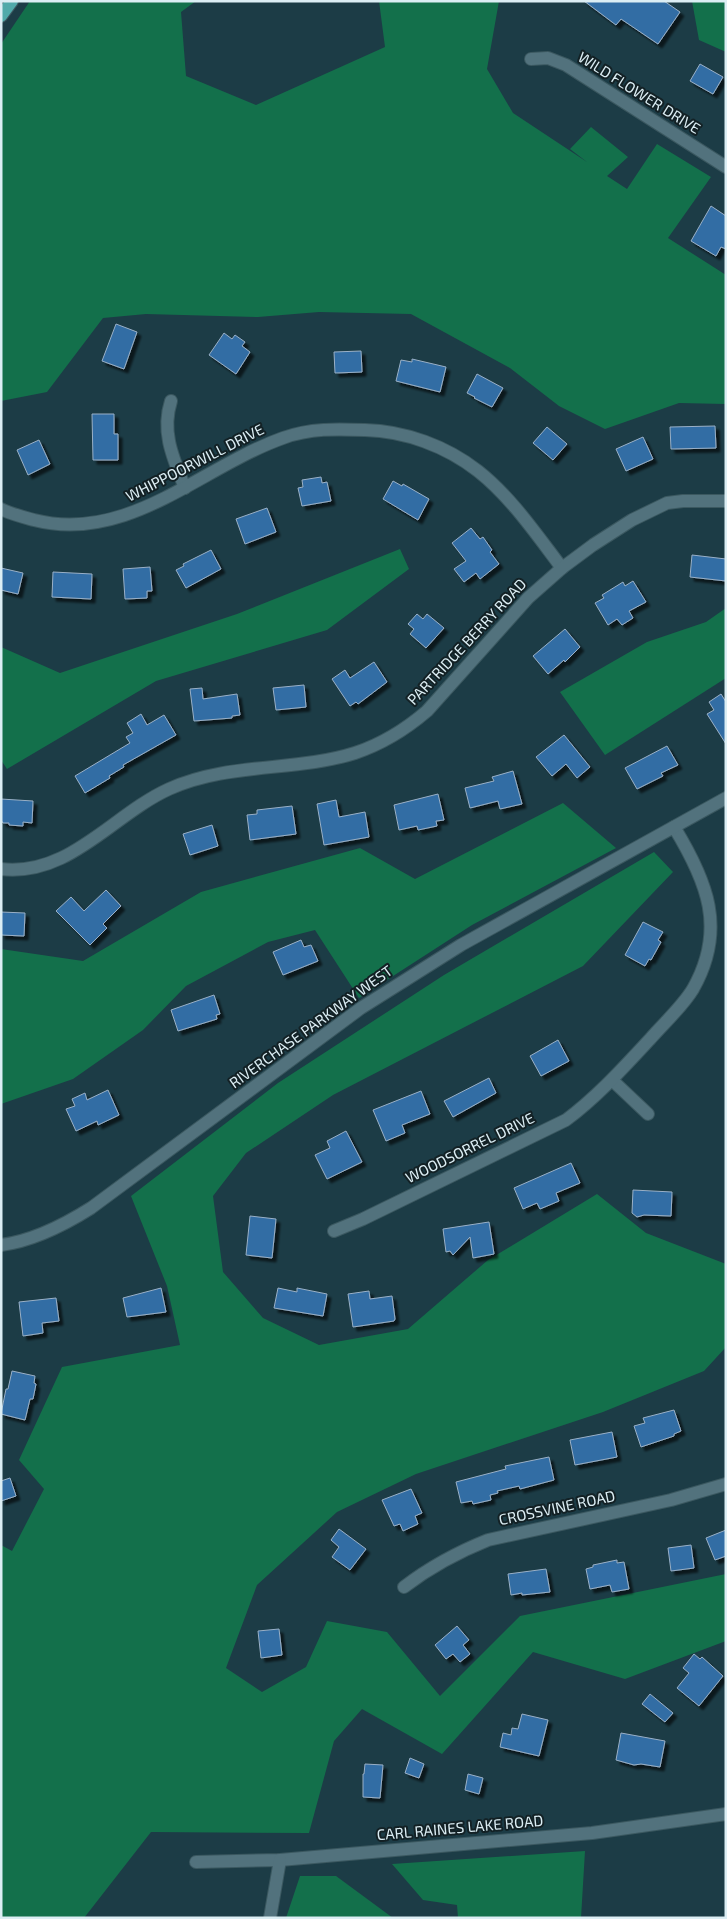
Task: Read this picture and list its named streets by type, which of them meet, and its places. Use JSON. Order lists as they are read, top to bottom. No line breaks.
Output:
{"streets":{"street":["WILD FLOWER DRIVE","WHIPPOORWILL DRIVE","PARTRIDGE BERRY ROAD","RIVERCHASE PARKWAY WEST","WOODSORREL DRIVE","CROSSVINE ROAD","CARL RAINES LAKE ROAD"]},"crossings":[["WHIPPOORWILL DRIVE","PARTRIDGE BERRY ROAD"],["RIVERCHASE PARKWAY WEST","WOODSORREL DRIVE"]]}
